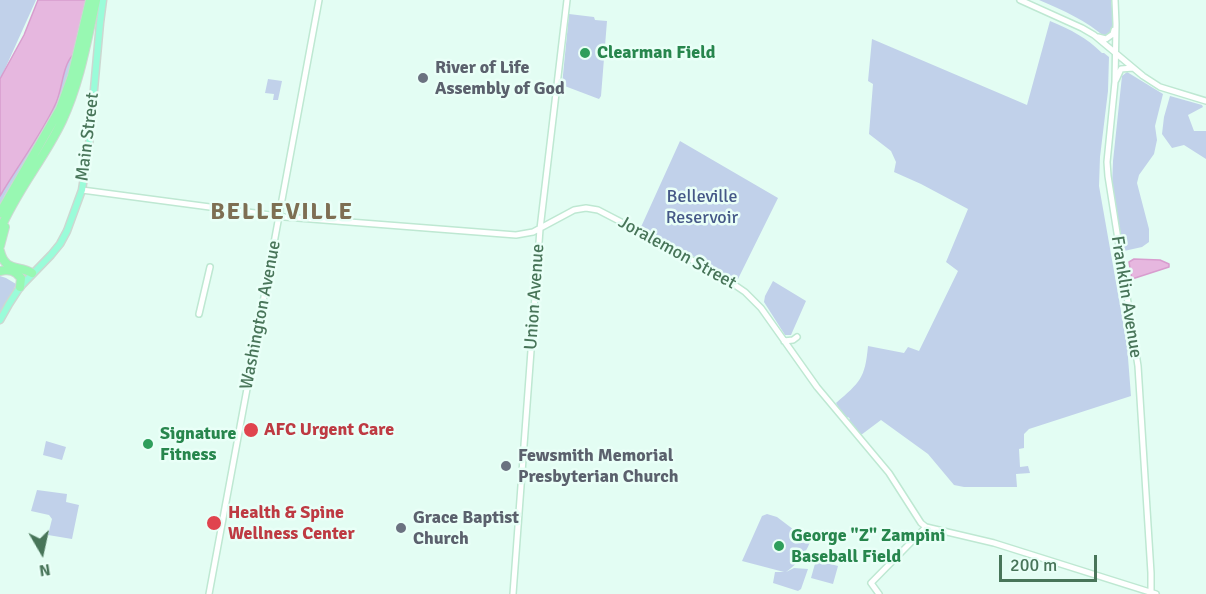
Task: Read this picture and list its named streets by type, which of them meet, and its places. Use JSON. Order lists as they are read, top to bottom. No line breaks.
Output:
{"streets":{"main road":["Main Street"],"street":["Joralemon Street","Union Avenue","Franklin Avenue","Washington Avenue"]},"crossings":[["Main Street","Joralemon Street"],["Joralemon Street","Union Avenue"],["Joralemon Street","Washington Avenue"]],"districts":["BELLEVILLE"],"parks":["Belleville Reservoir"],"places":["Clearman Field","River of Life Assembly of God","AFC Urgent Care","Signature Fitness","Fewsmith Memorial Presbyterian Church","Health & Spine Wellness Center","Grace Baptist Church","George \"Z\" Zampini Baseball Field"],"scale_bar":"200 m","north":"bottom"}
